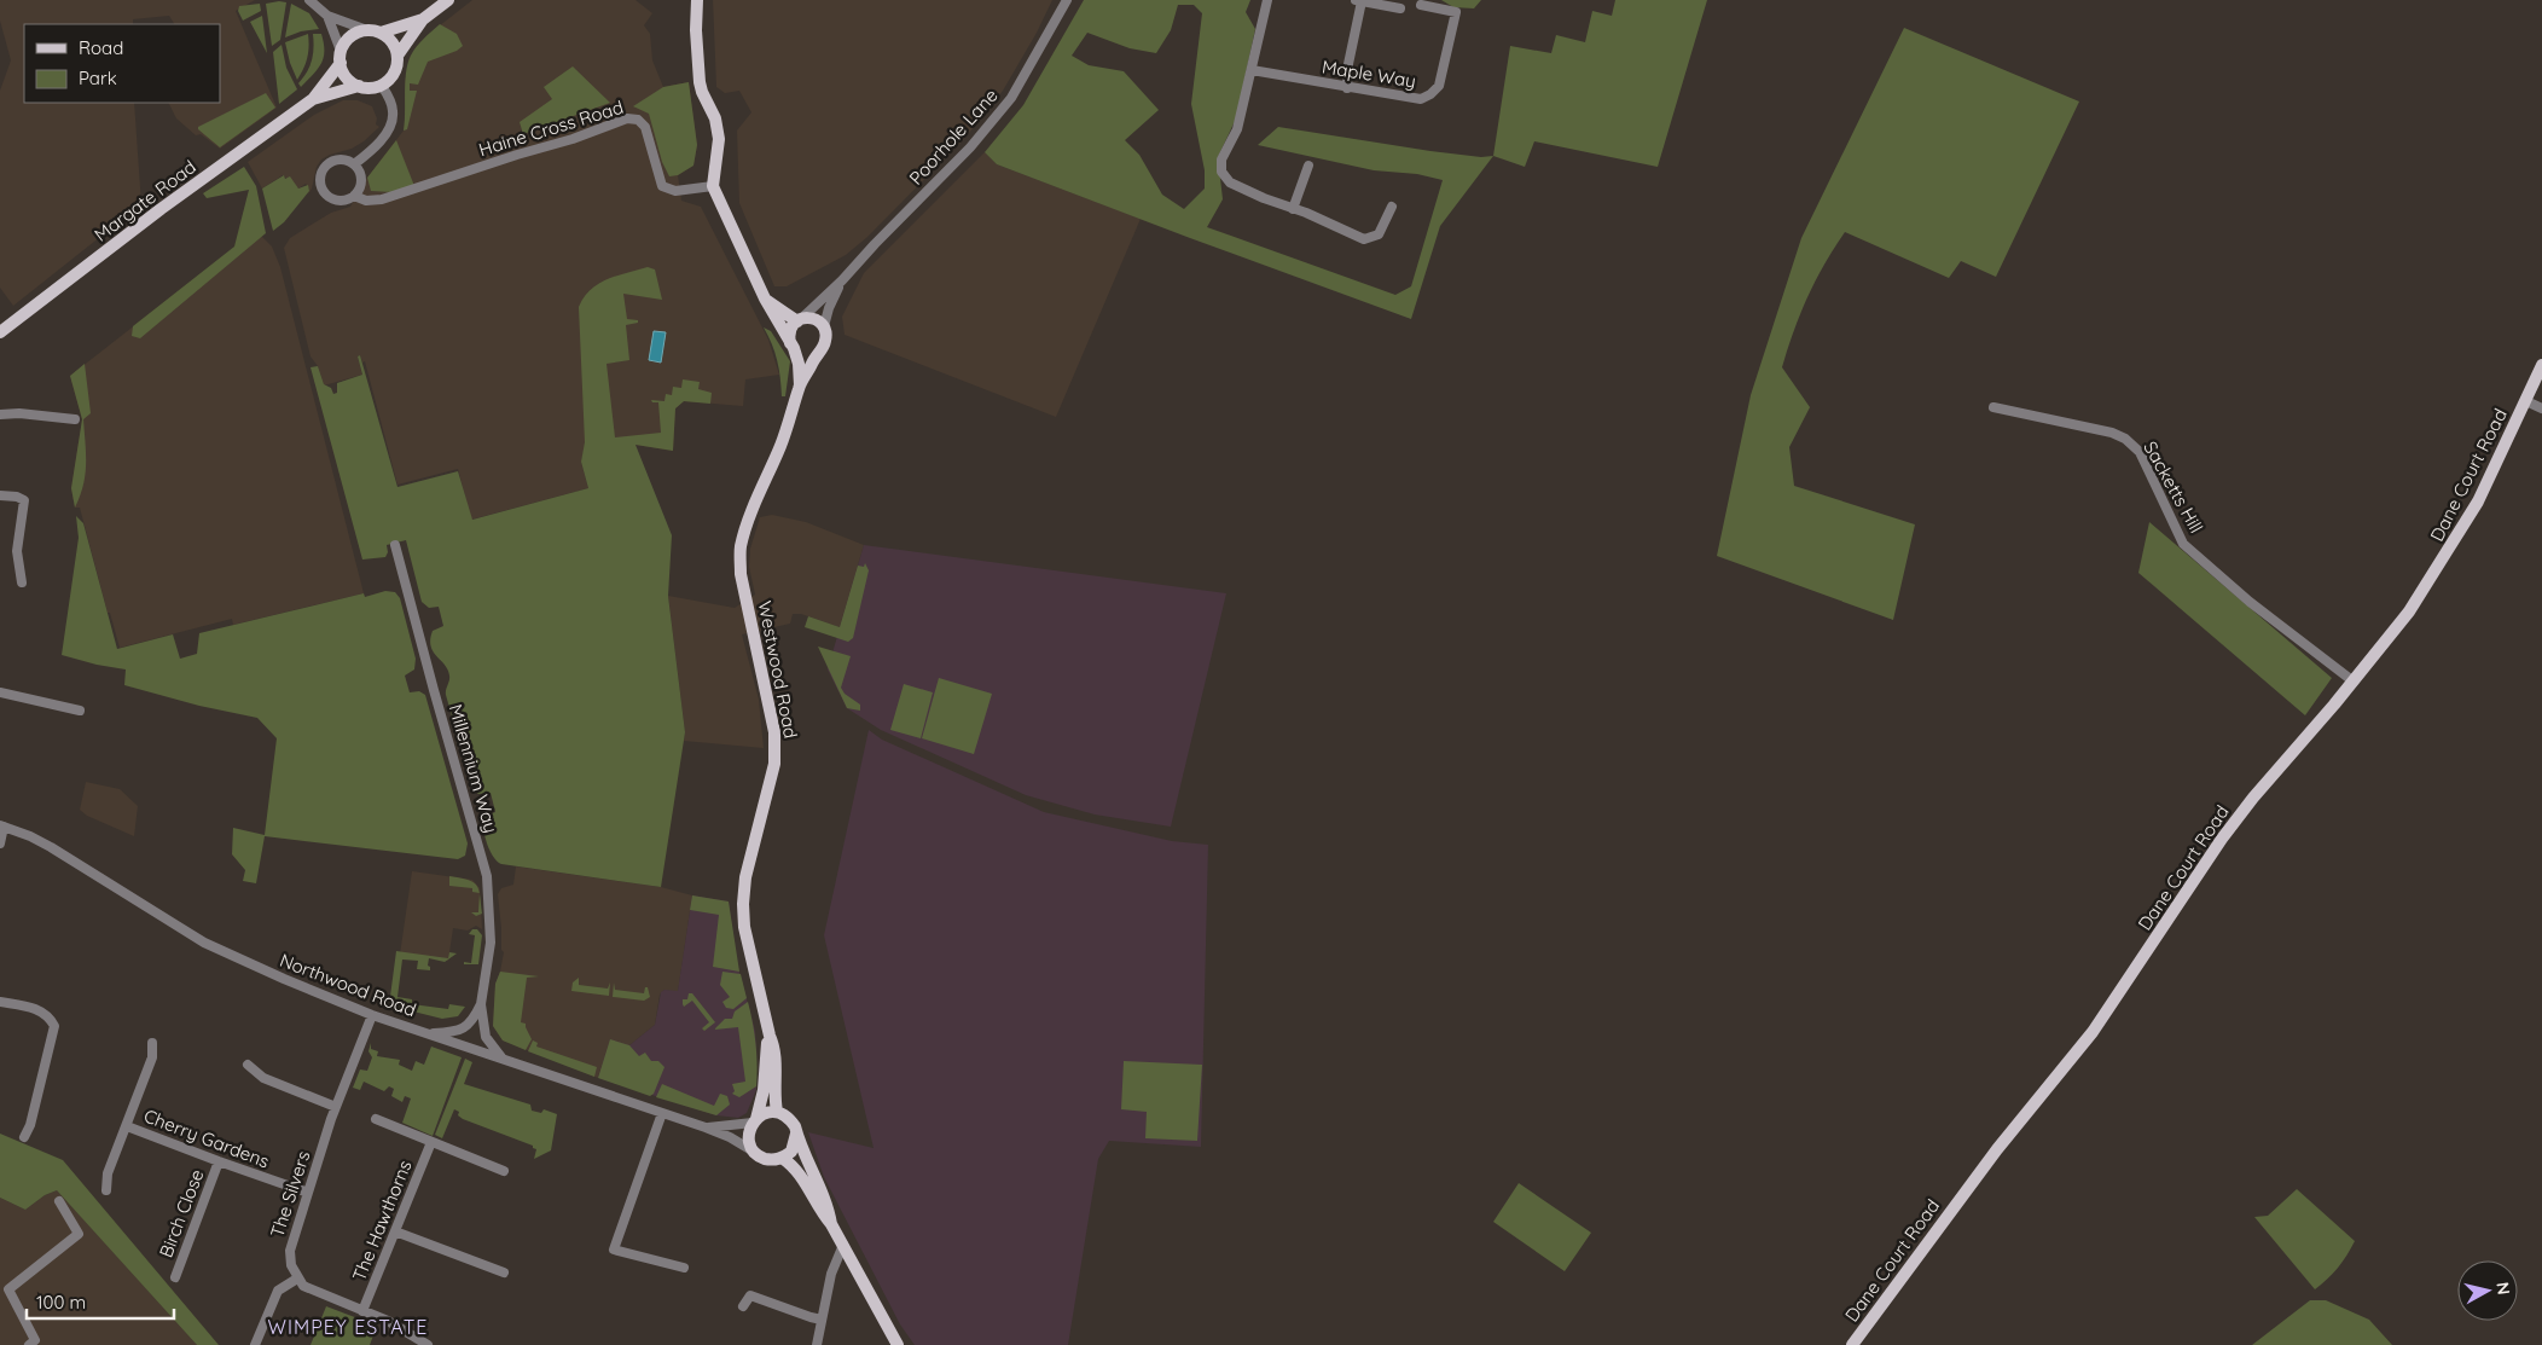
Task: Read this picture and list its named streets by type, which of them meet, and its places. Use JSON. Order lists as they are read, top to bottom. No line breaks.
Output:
{"streets":{"main road":["Margate Road","Dane Court Road","Westwood Road"],"street":["Maple Way","Haine Cross Road","Poorhole Lane","Sacketts Hill","Millennium Way","Northwood Road","Cherry Gardens","The Silvers","Birch Close","The Hawthorns"]},"crossings":[["Haine Cross Road","Westwood Road"],["Poorhole Lane","Westwood Road"],["Dane Court Road","Sacketts Hill"],["Westwood Road","Northwood Road"],["Millennium Way","Northwood Road"],["Northwood Road","The Silvers"],["Cherry Gardens","The Silvers"],["Cherry Gardens","Birch Close"]],"districts":["WIMPEY ESTATE"],"legend":["Road","Park"],"scale_bar":"100 m","north":"right"}
